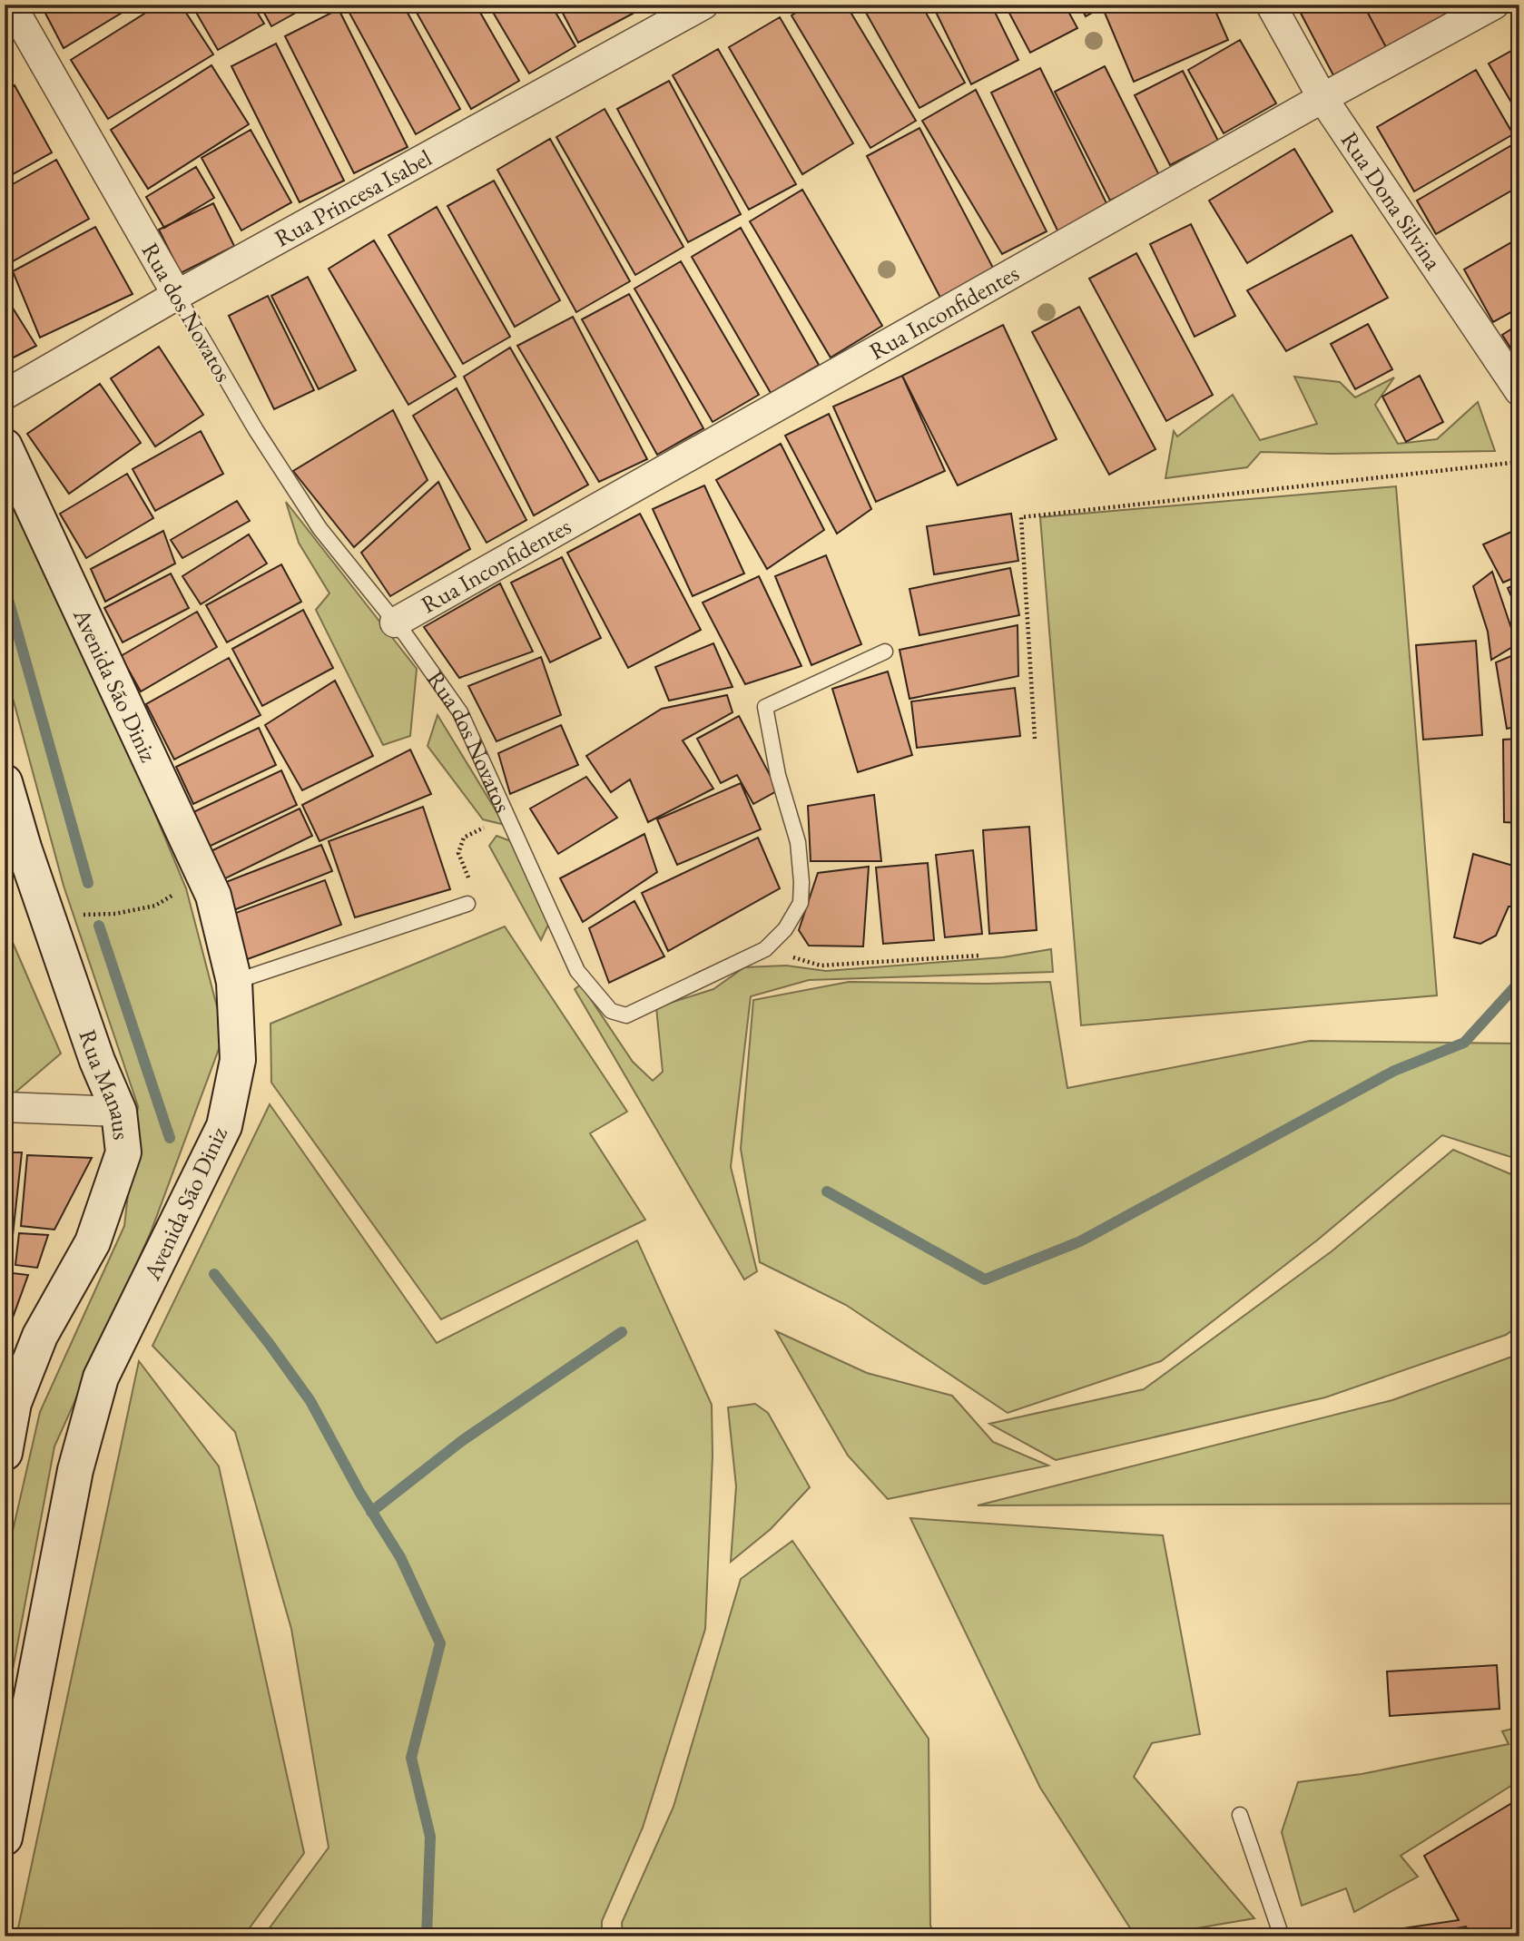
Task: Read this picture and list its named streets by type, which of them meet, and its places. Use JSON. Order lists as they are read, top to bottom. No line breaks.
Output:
{"streets":{"street":["Rua Princesa Isabel","Rua Dona Silvina","Rua dos Novatos","Rua Inconfidentes","Avenida São Diniz","Rua Manaus"]},"crossings":[["Rua Princesa Isabel","Rua dos Novatos"],["Rua Dona Silvina","Rua Inconfidentes"],["Rua dos Novatos","Rua Inconfidentes"]]}
